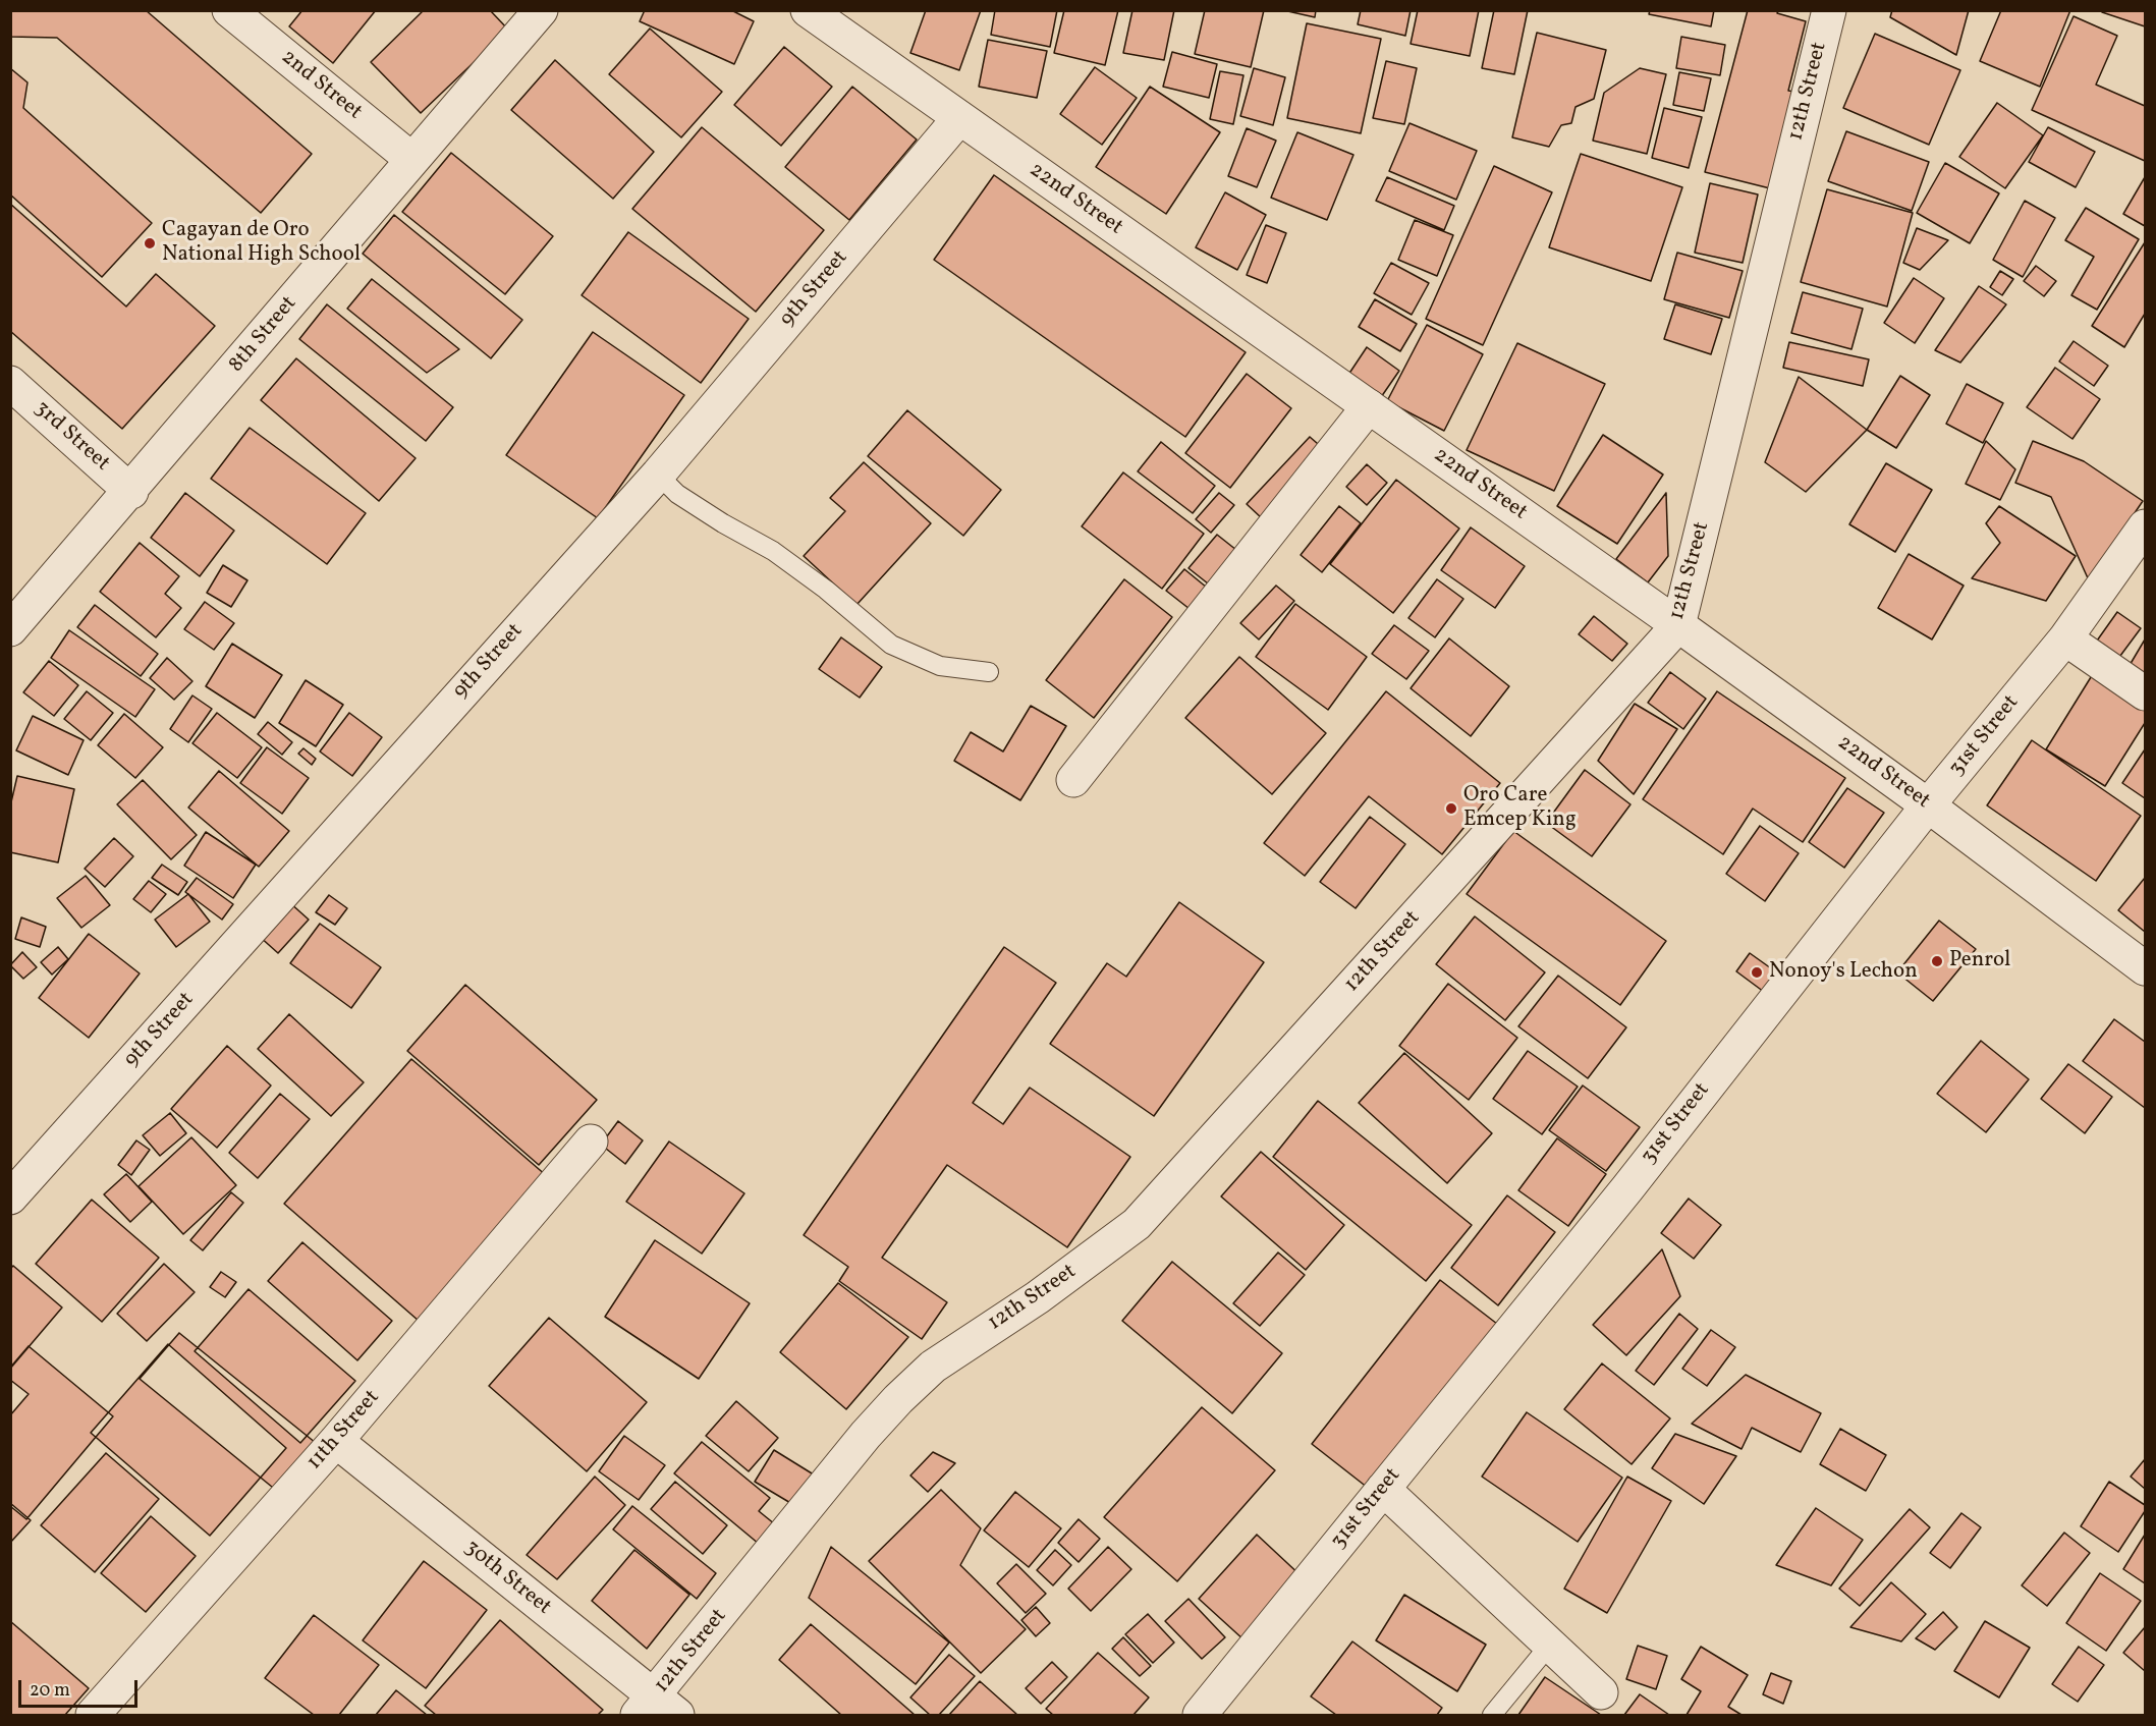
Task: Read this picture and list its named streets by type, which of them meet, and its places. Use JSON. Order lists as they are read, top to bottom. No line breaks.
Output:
{"streets":{"street":["2nd Street","12th Street","22nd Street","9th Street","8th Street","3rd Street","31st Street","11th Street","30th Street"]},"crossings":[["2nd Street","8th Street"],["12th Street","22nd Street"],["12th Street","30th Street"],["22nd Street","9th Street"],["22nd Street","31st Street"],["8th Street","3rd Street"],["11th Street","30th Street"]],"places":["Cagayan de Oro National High School","Oro Care Emcep King","Penrol","Nonoy's Lechon"],"scale_bar":"20 m"}
